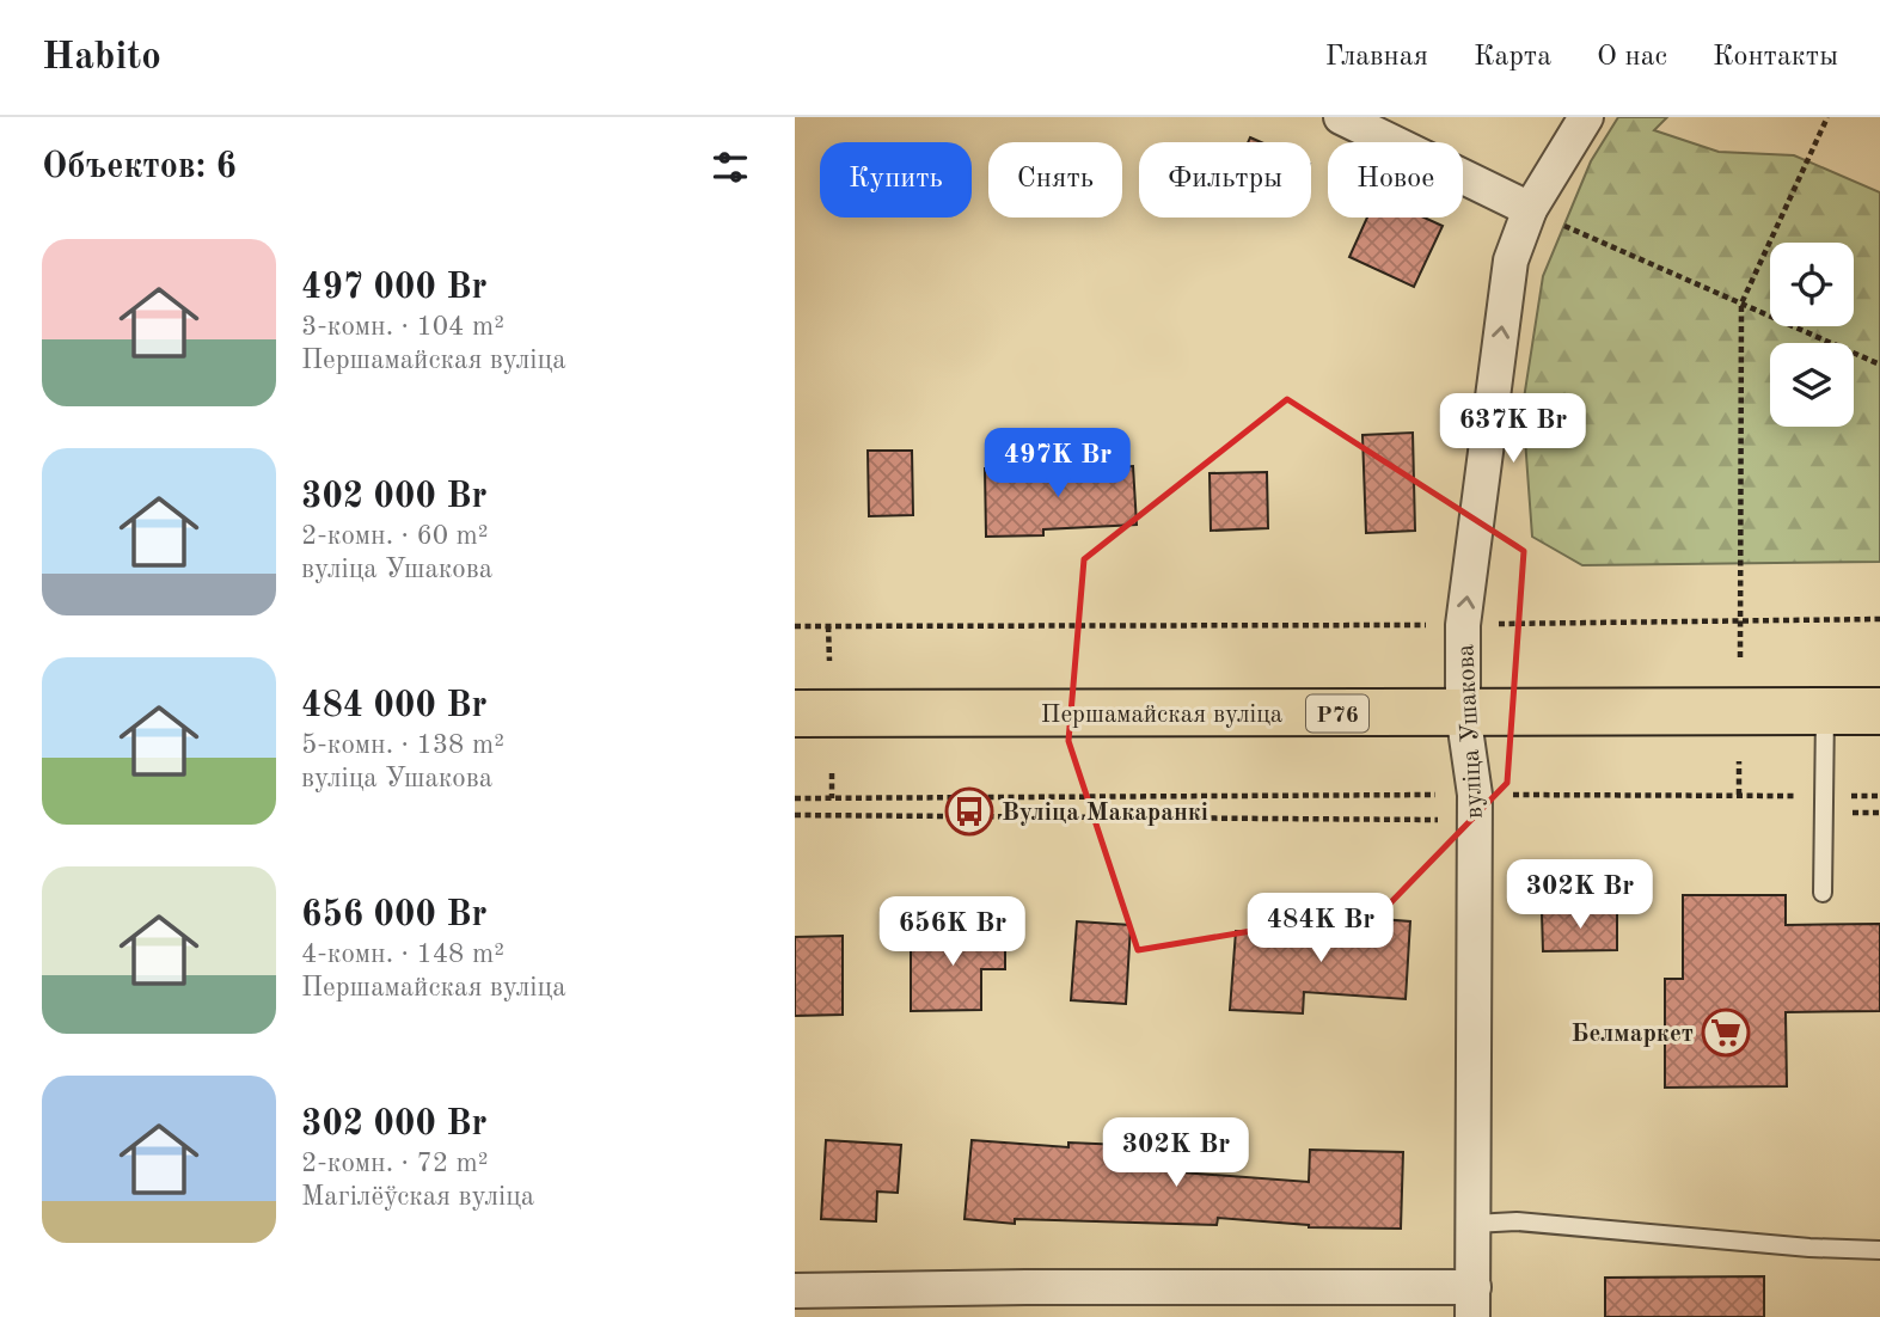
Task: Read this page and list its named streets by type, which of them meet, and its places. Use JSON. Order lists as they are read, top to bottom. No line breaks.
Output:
{"streets":{"main road":["Першамайская вуліца","Р76"],"street":["вуліца Ушакова"]},"crossings":[["Першамайская вуліца","вуліца Ушакова"]],"places":{"bus stop":["Вуліца Макаранкі"],"supermarket":["Белмаркет"]},"page":{"header":"Habito","nav":["Главная","Карта","О нас","Контакты"],"heading":"Объектов: 6","chip":["Купить","Снять","Фильтры","Новое"],"list":[{"name":"497 000 Br","note":"3-комн. · 104 m² · Першамайская вуліца"},{"name":"302 000 Br","note":"2-комн. · 60 m² · вуліца Ушакова"},{"name":"484 000 Br","note":"5-комн. · 138 m² · вуліца Ушакова"},{"name":"656 000 Br","note":"4-комн. · 148 m² · Першамайская вуліца"},{"name":"302 000 Br","note":"2-комн. · 72 m² · Магілёўская вуліца"}],"price":["637K Br","497K Br","302K Br","484K Br","656K Br","302K Br"]}}
